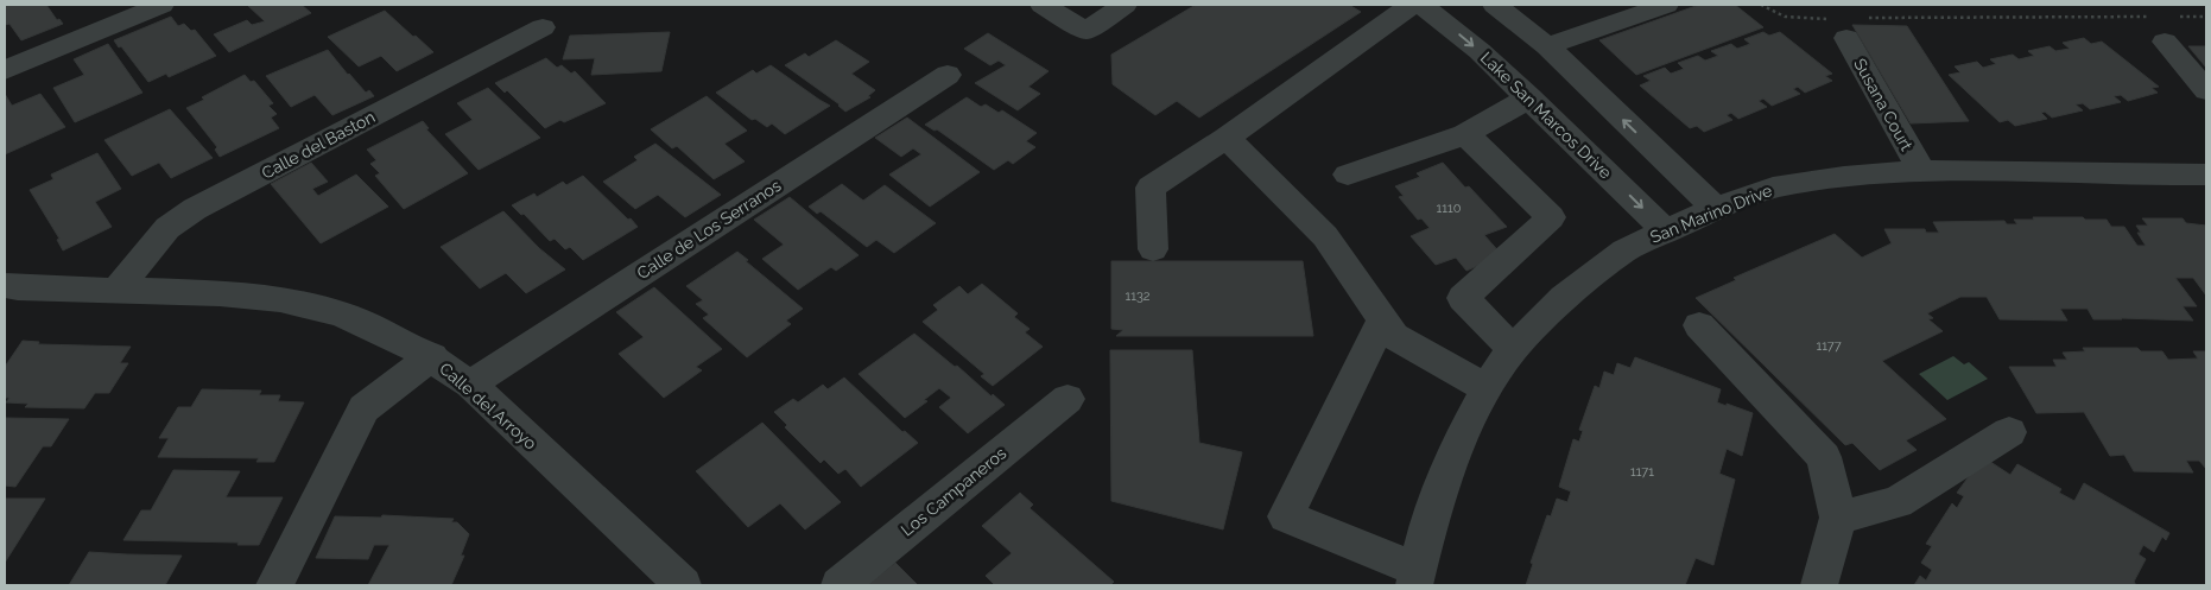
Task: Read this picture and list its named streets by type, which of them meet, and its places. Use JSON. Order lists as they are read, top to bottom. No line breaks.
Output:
{"streets":{"street":["Susana Court","Lake San Marcos Drive","Calle del Baston","San Marino Drive","Calle de Los Serranos","Calle del Arroyo","Los Campaneros"]},"crossings":[["Susana Court","San Marino Drive"],["Lake San Marcos Drive","San Marino Drive"],["Calle del Baston","Calle del Arroyo"],["Calle de Los Serranos","Calle del Arroyo"]],"house_numbers":["1110","1132","1177","1171"]}
